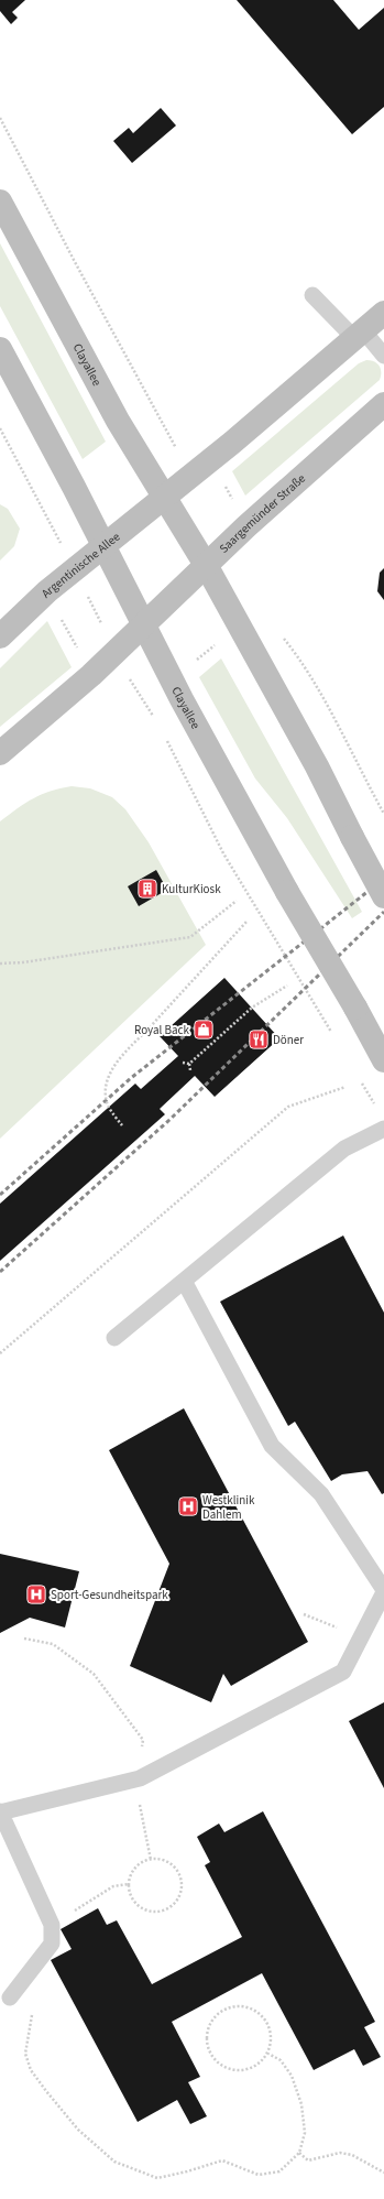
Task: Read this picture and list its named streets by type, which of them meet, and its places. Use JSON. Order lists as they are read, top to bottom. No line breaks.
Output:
{"streets":{"main road":["Clayallee","Saargemünder Straße","Argentinische Allee"]},"crossings":[["Clayallee","Saargemünder Straße"],["Clayallee","Argentinische Allee"]],"places":{"building":["KulturKiosk"],"shop":["Royal Back"],"restaurant":["Döner"],"hospital":["Westklinik Dahlem","Sport-Gesundheitspark"]}}
